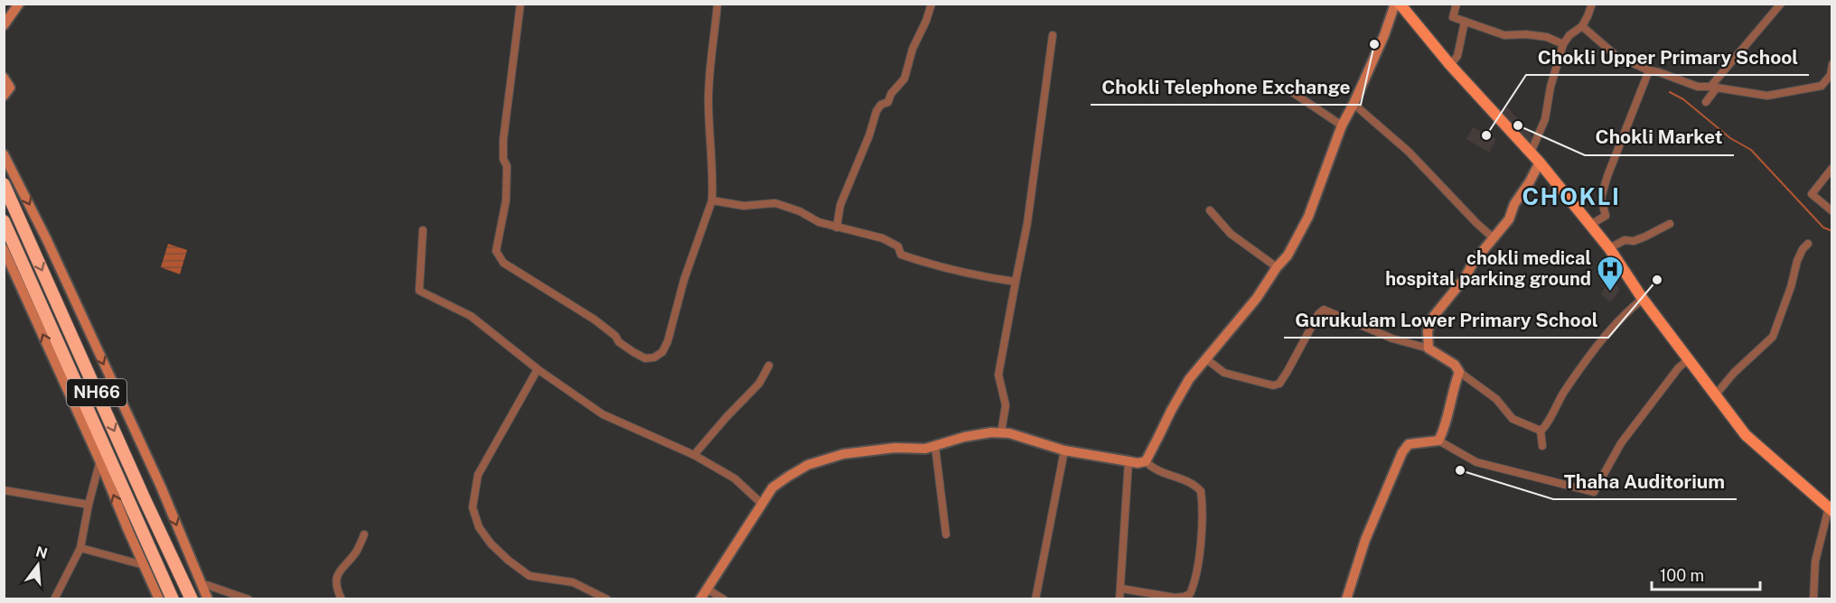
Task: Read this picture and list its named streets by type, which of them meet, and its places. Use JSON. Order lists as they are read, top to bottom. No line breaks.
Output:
{"streets":{"highway":["NH66"]},"districts":["CHOKLI"],"places":{"other":["Chokli Telephone Exchange","Chokli Market","Chokli Upper Primary School","Gurukulam Lower Primary School","Thaha Auditorium"],"hospital":["chokli medical hospital parking ground"]},"scale_bar":"100 m","north":"top"}
